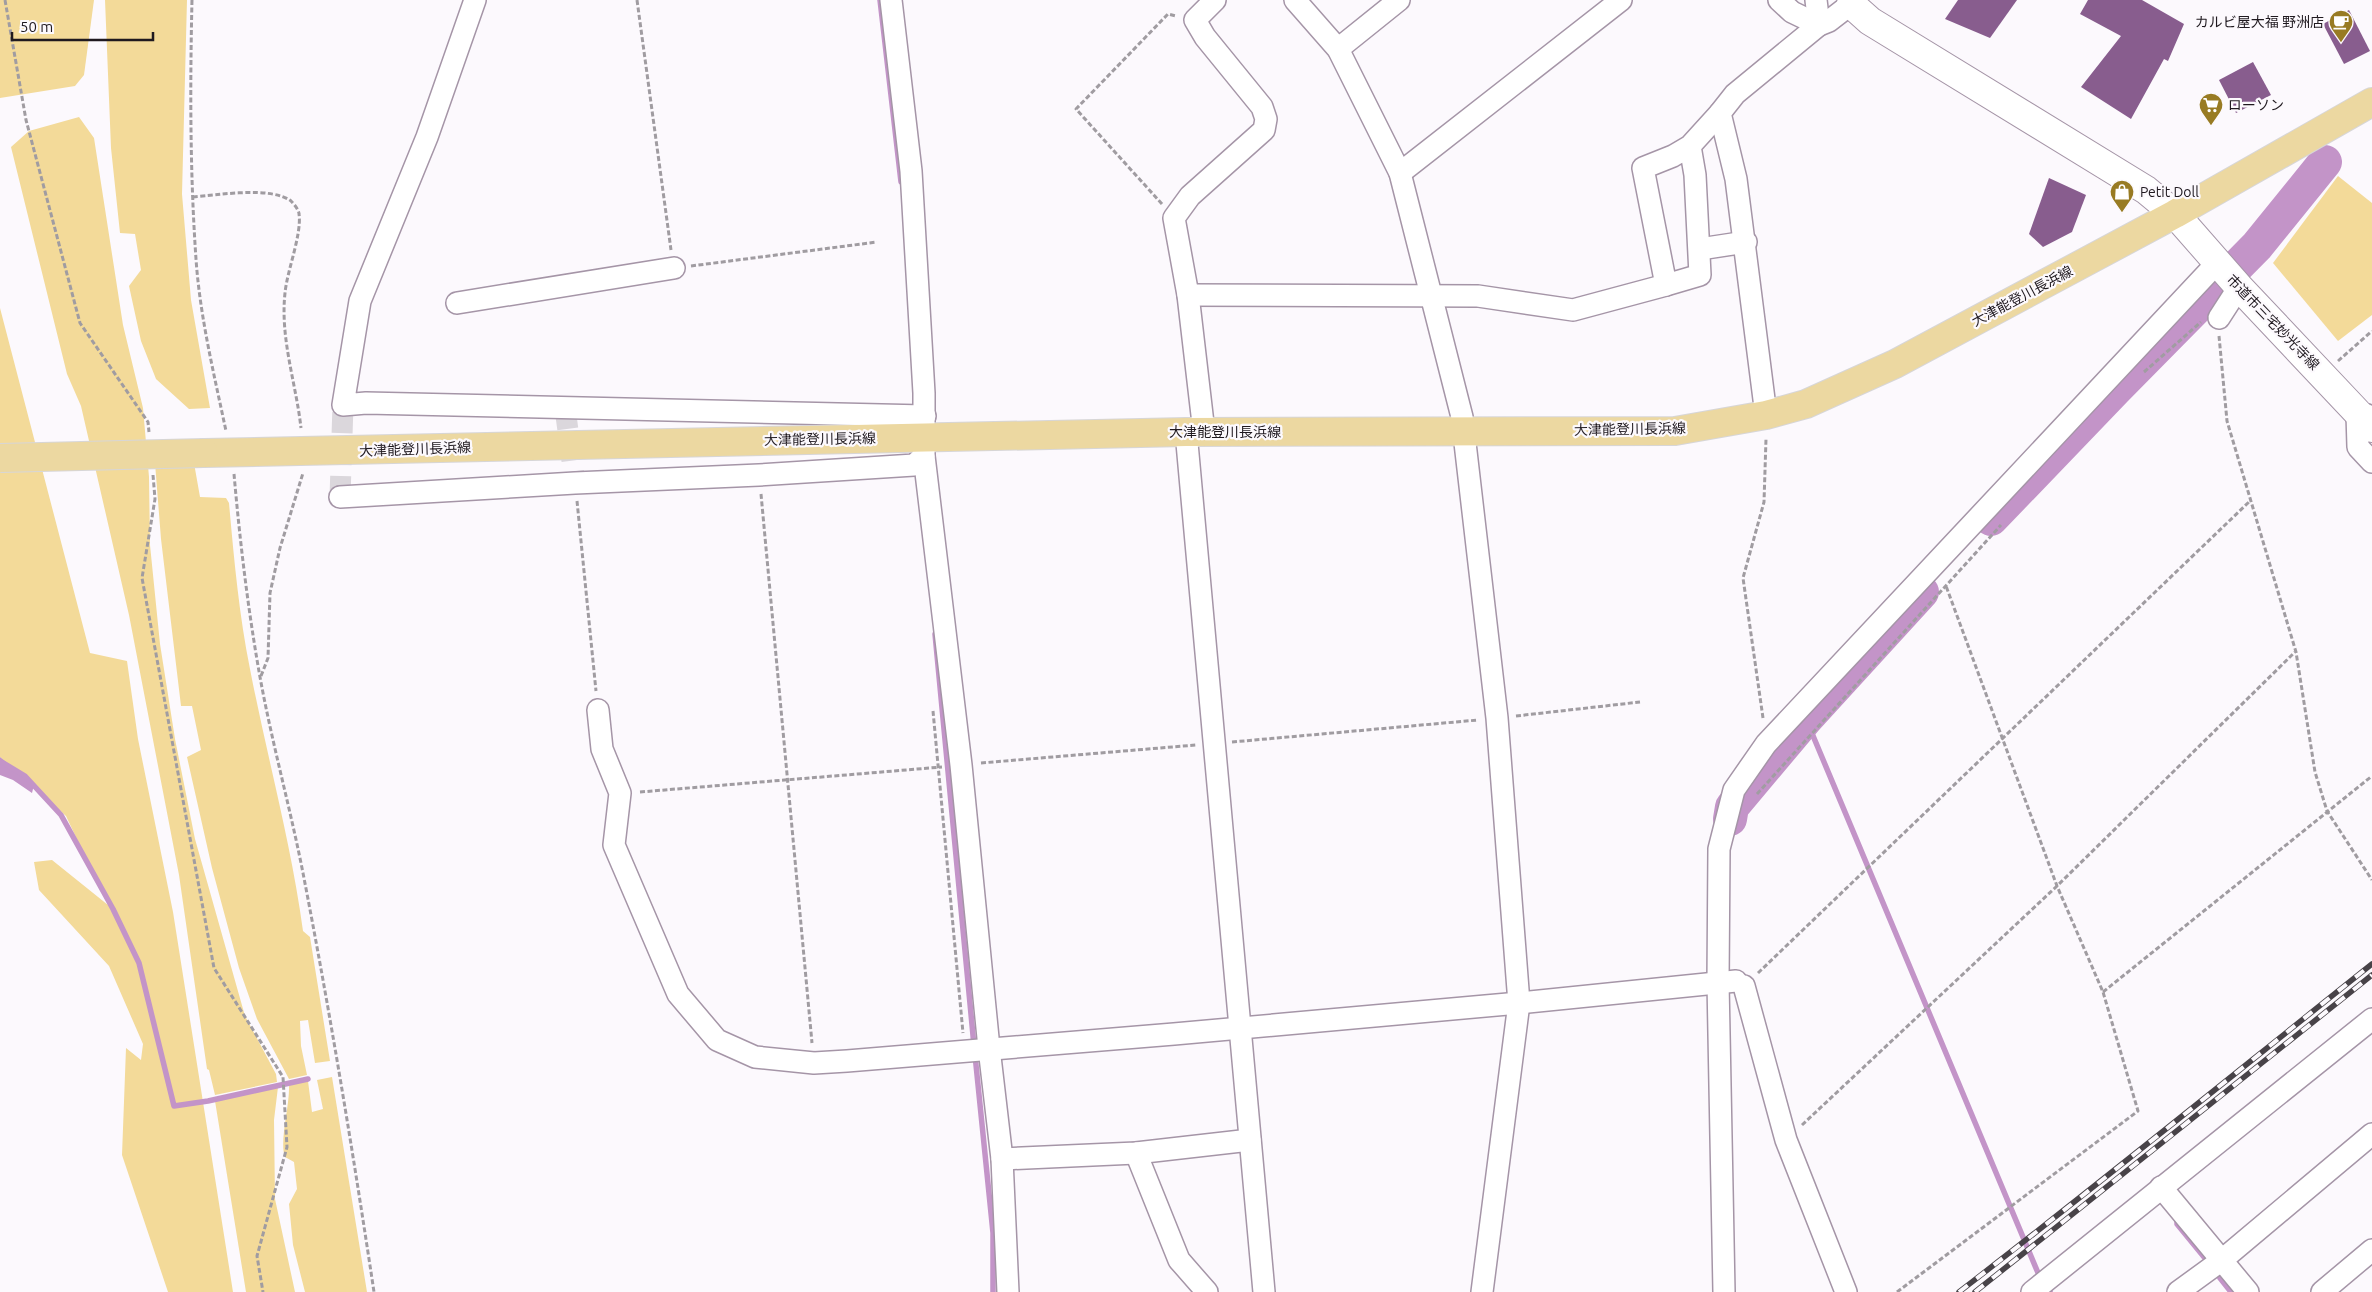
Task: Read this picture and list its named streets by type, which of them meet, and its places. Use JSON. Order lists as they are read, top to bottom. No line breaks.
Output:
{"streets":{"main road":["大津能登川長浜線"],"street":["市道市三宅妙光寺線"]},"crossings":[["大津能登川長浜線","市道市三宅妙光寺線"]],"places":{"cafe":["カルビ屋大福 野洲店"],"supermarket":["ローソン"],"shop":["Petit Doll"]},"scale_bar":"50 m"}
